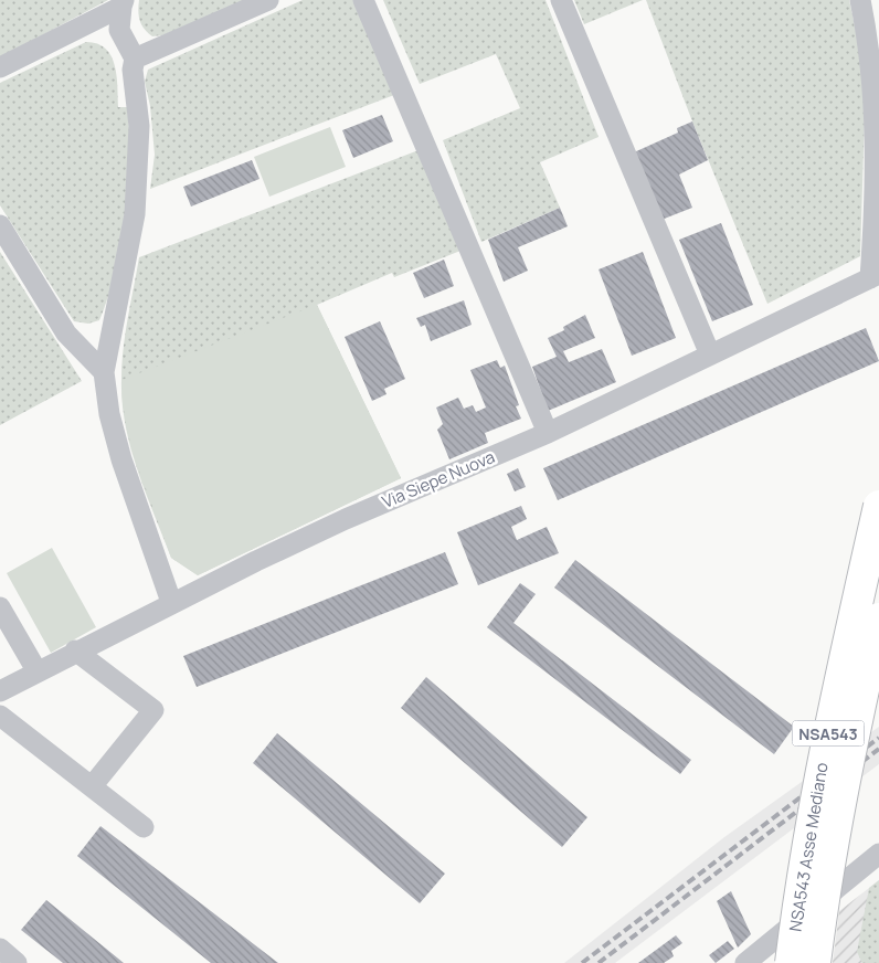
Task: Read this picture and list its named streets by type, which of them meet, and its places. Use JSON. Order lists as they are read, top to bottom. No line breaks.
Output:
{"streets":{"highway":["NSA543","NSA543 Asse Mediano"],"street":["Via Siepe Nuova"]}}
